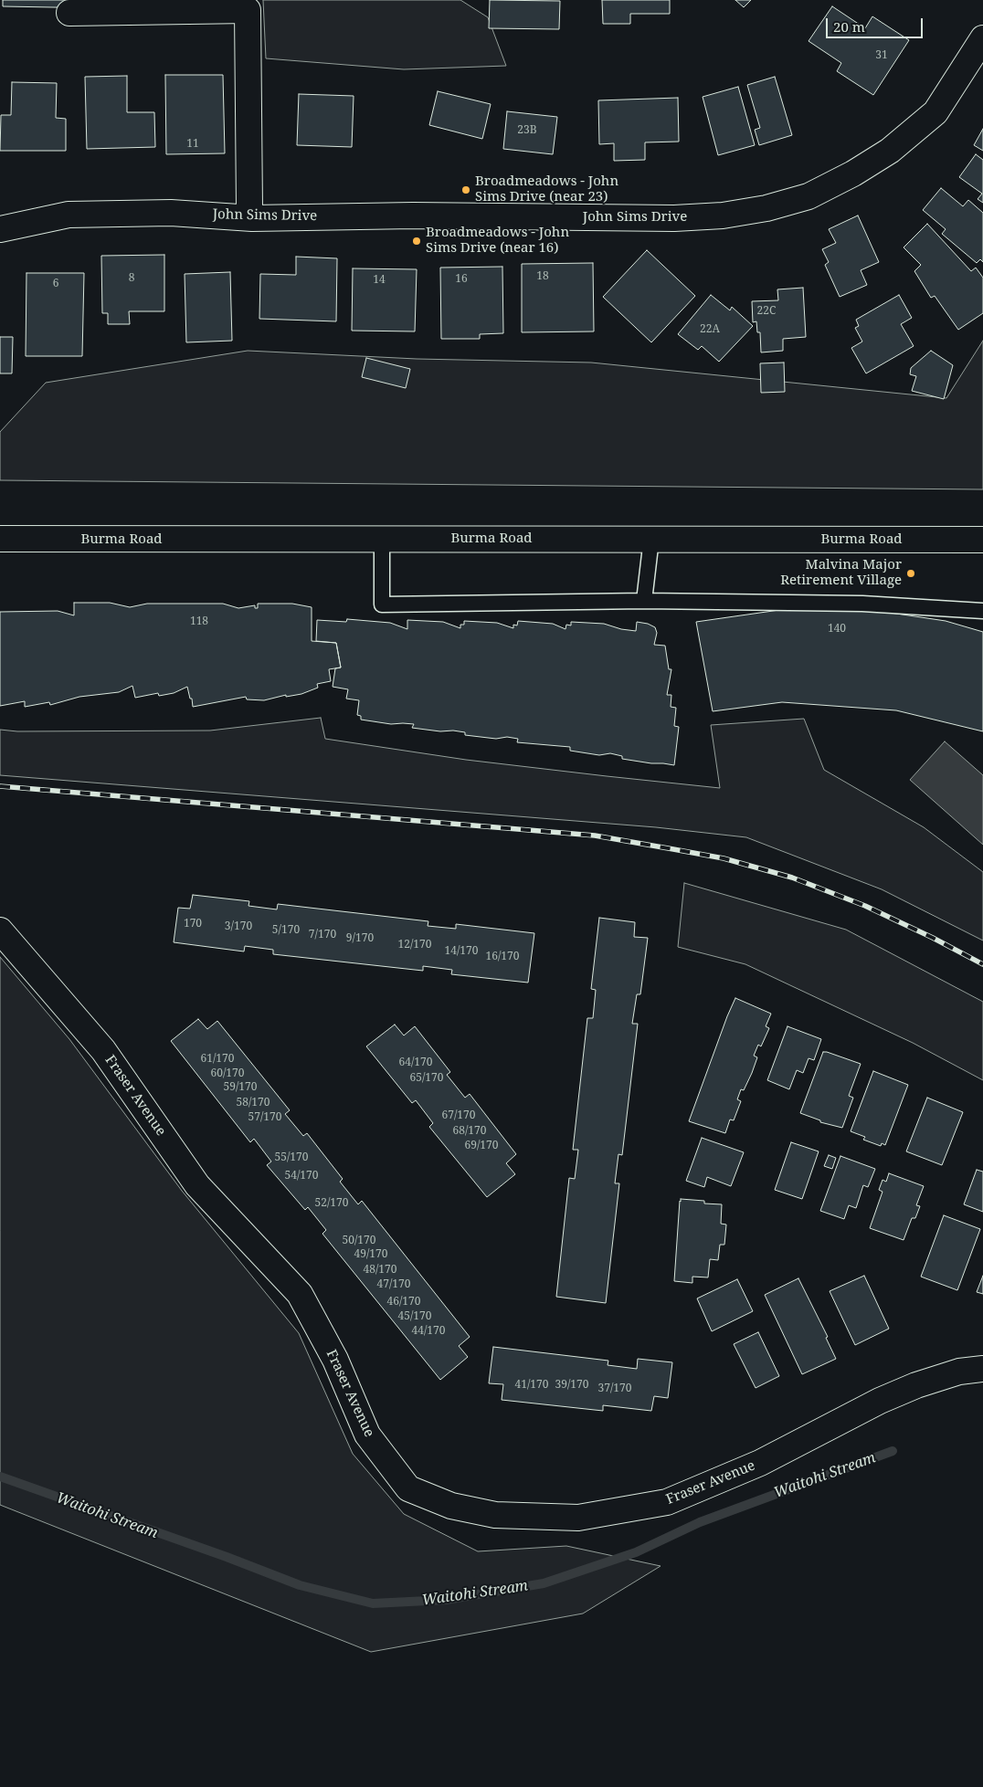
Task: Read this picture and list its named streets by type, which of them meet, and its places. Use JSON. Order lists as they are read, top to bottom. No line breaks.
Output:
{"streets":{"street":["John Sims Drive","Burma Road","Fraser Avenue"]},"water":["Waitohi Stream"],"places":["Broadmeadows - John Sims Drive (near 23)","Broadmeadows - John Sims Drive (near 16)","Malvina Major Retirement Village"],"house_numbers":["31","23B","11","18","8","16","14","6","22C","22A","118","140","170","3/170","5/170","7/170","9/170","12/170","14/170","16/170","61/170","64/170","60/170","65/170","59/170","58/170","67/170","57/170","68/170","69/170","55/170","54/170","52/170","50/170","49/170","48/170","47/170","46/170","45/170","44/170","41/170","39/170","37/170"],"scale_bar":"20 m"}
